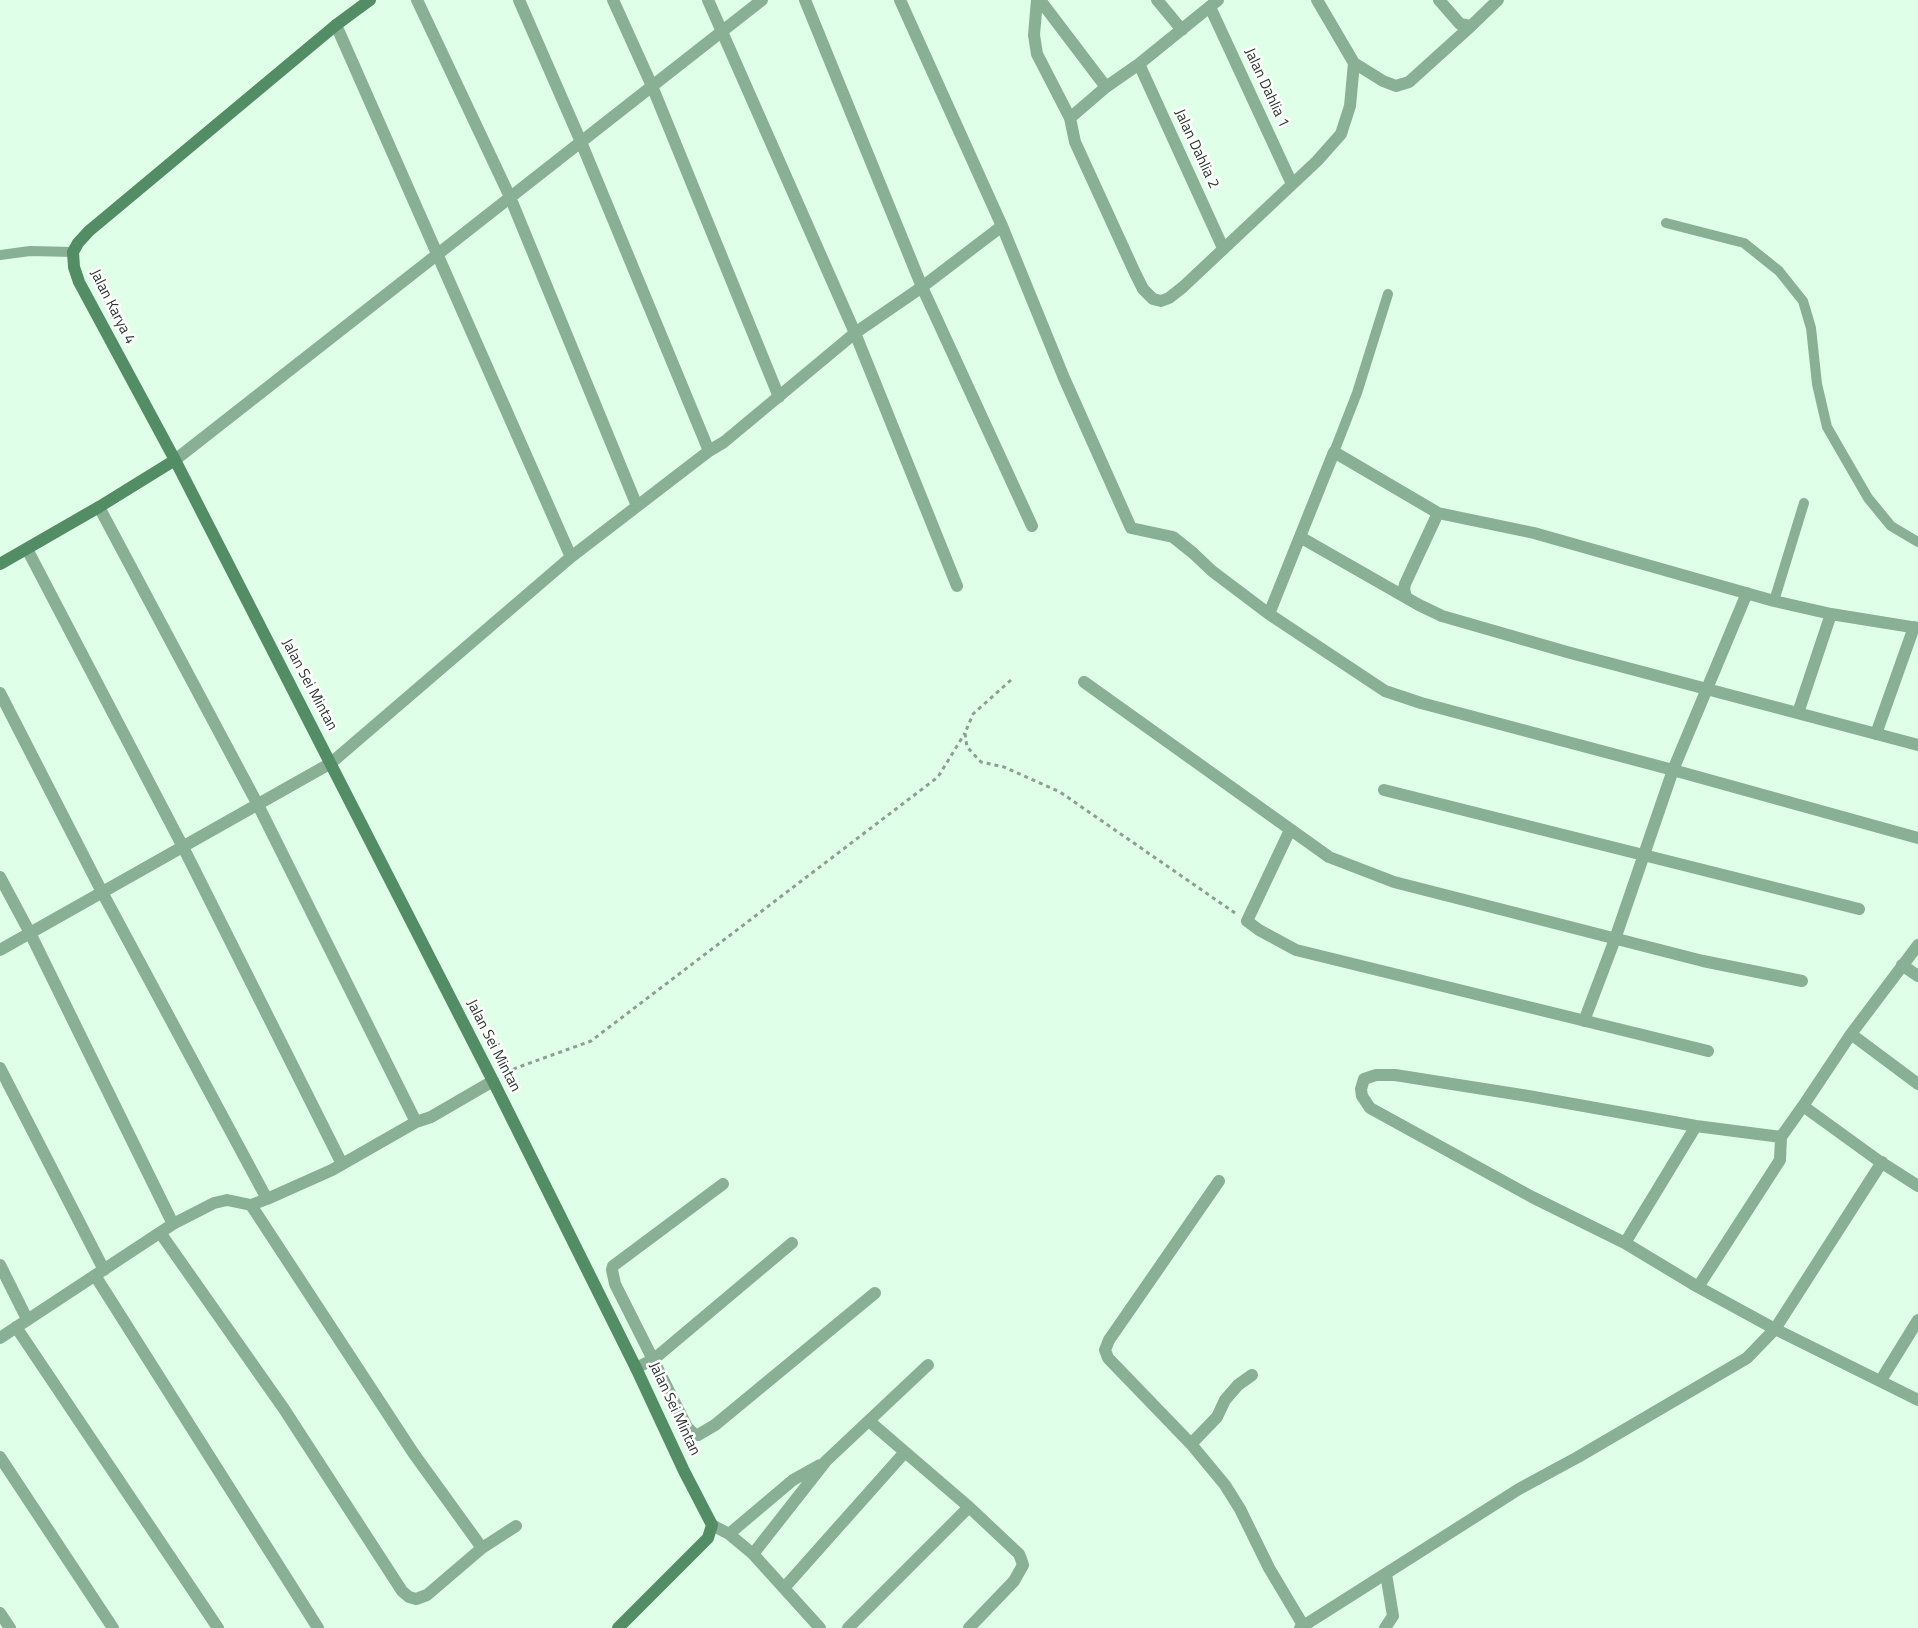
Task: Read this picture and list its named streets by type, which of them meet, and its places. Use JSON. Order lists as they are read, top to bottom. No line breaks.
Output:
{"streets":{"street":["Jalan Dahlia 1","Jalan Dahlia 2","Jalan Karya 4","Jalan Sei Mintan"]},"crossings":[["Jalan Karya 4","Jalan Sei Mintan"]]}
